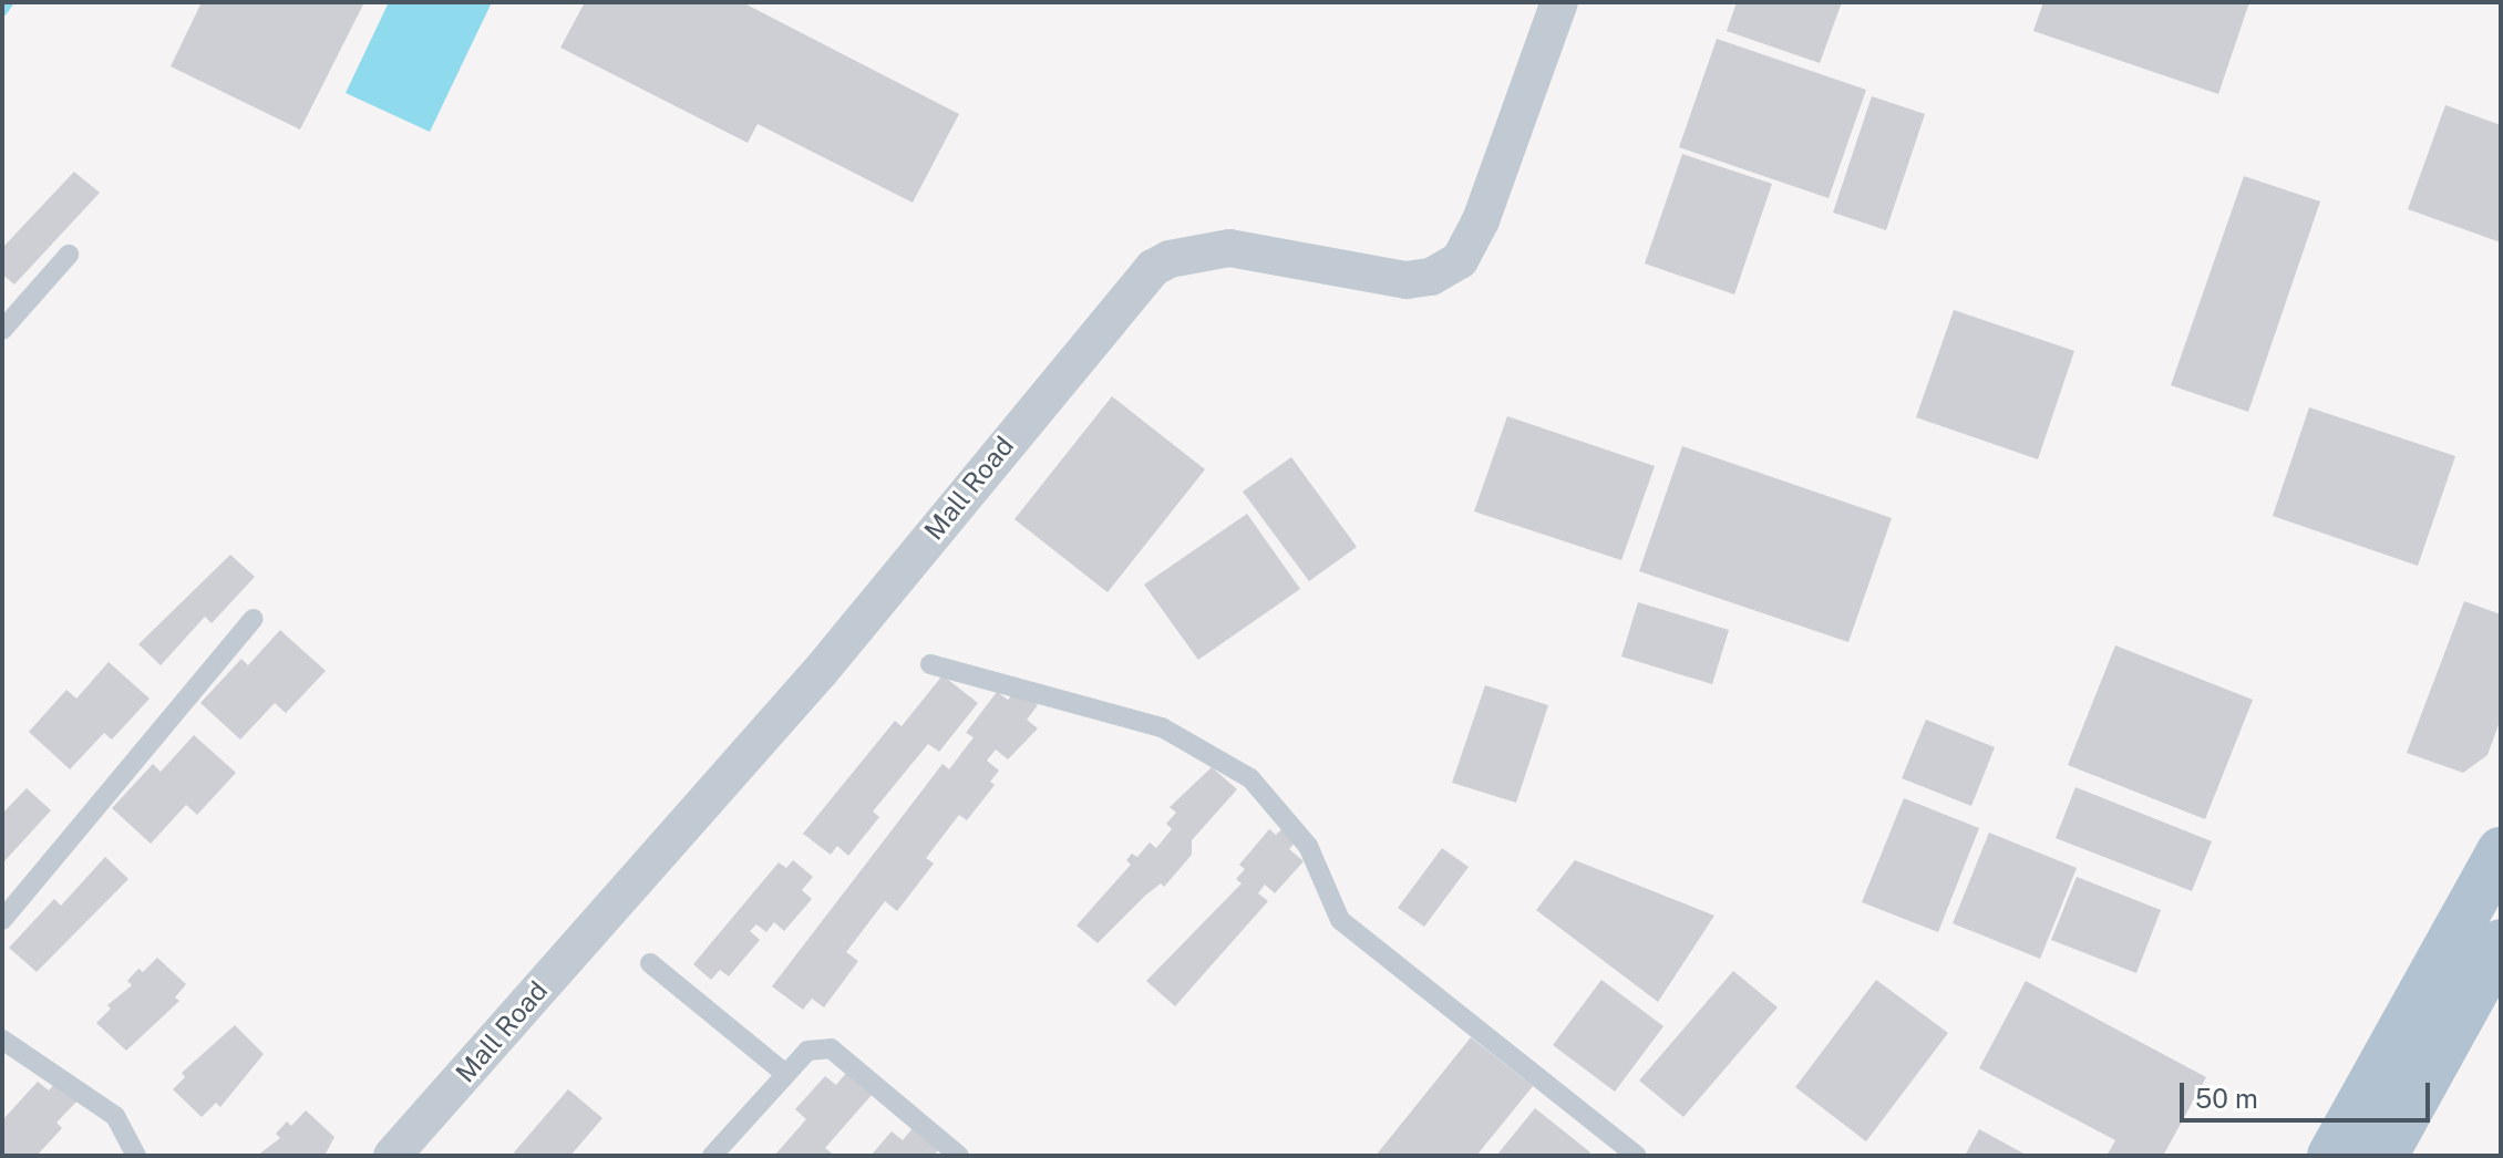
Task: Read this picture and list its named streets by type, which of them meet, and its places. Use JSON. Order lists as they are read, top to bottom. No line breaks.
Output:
{"streets":{"street":["Mall Road"]},"scale_bar":"50 m"}
